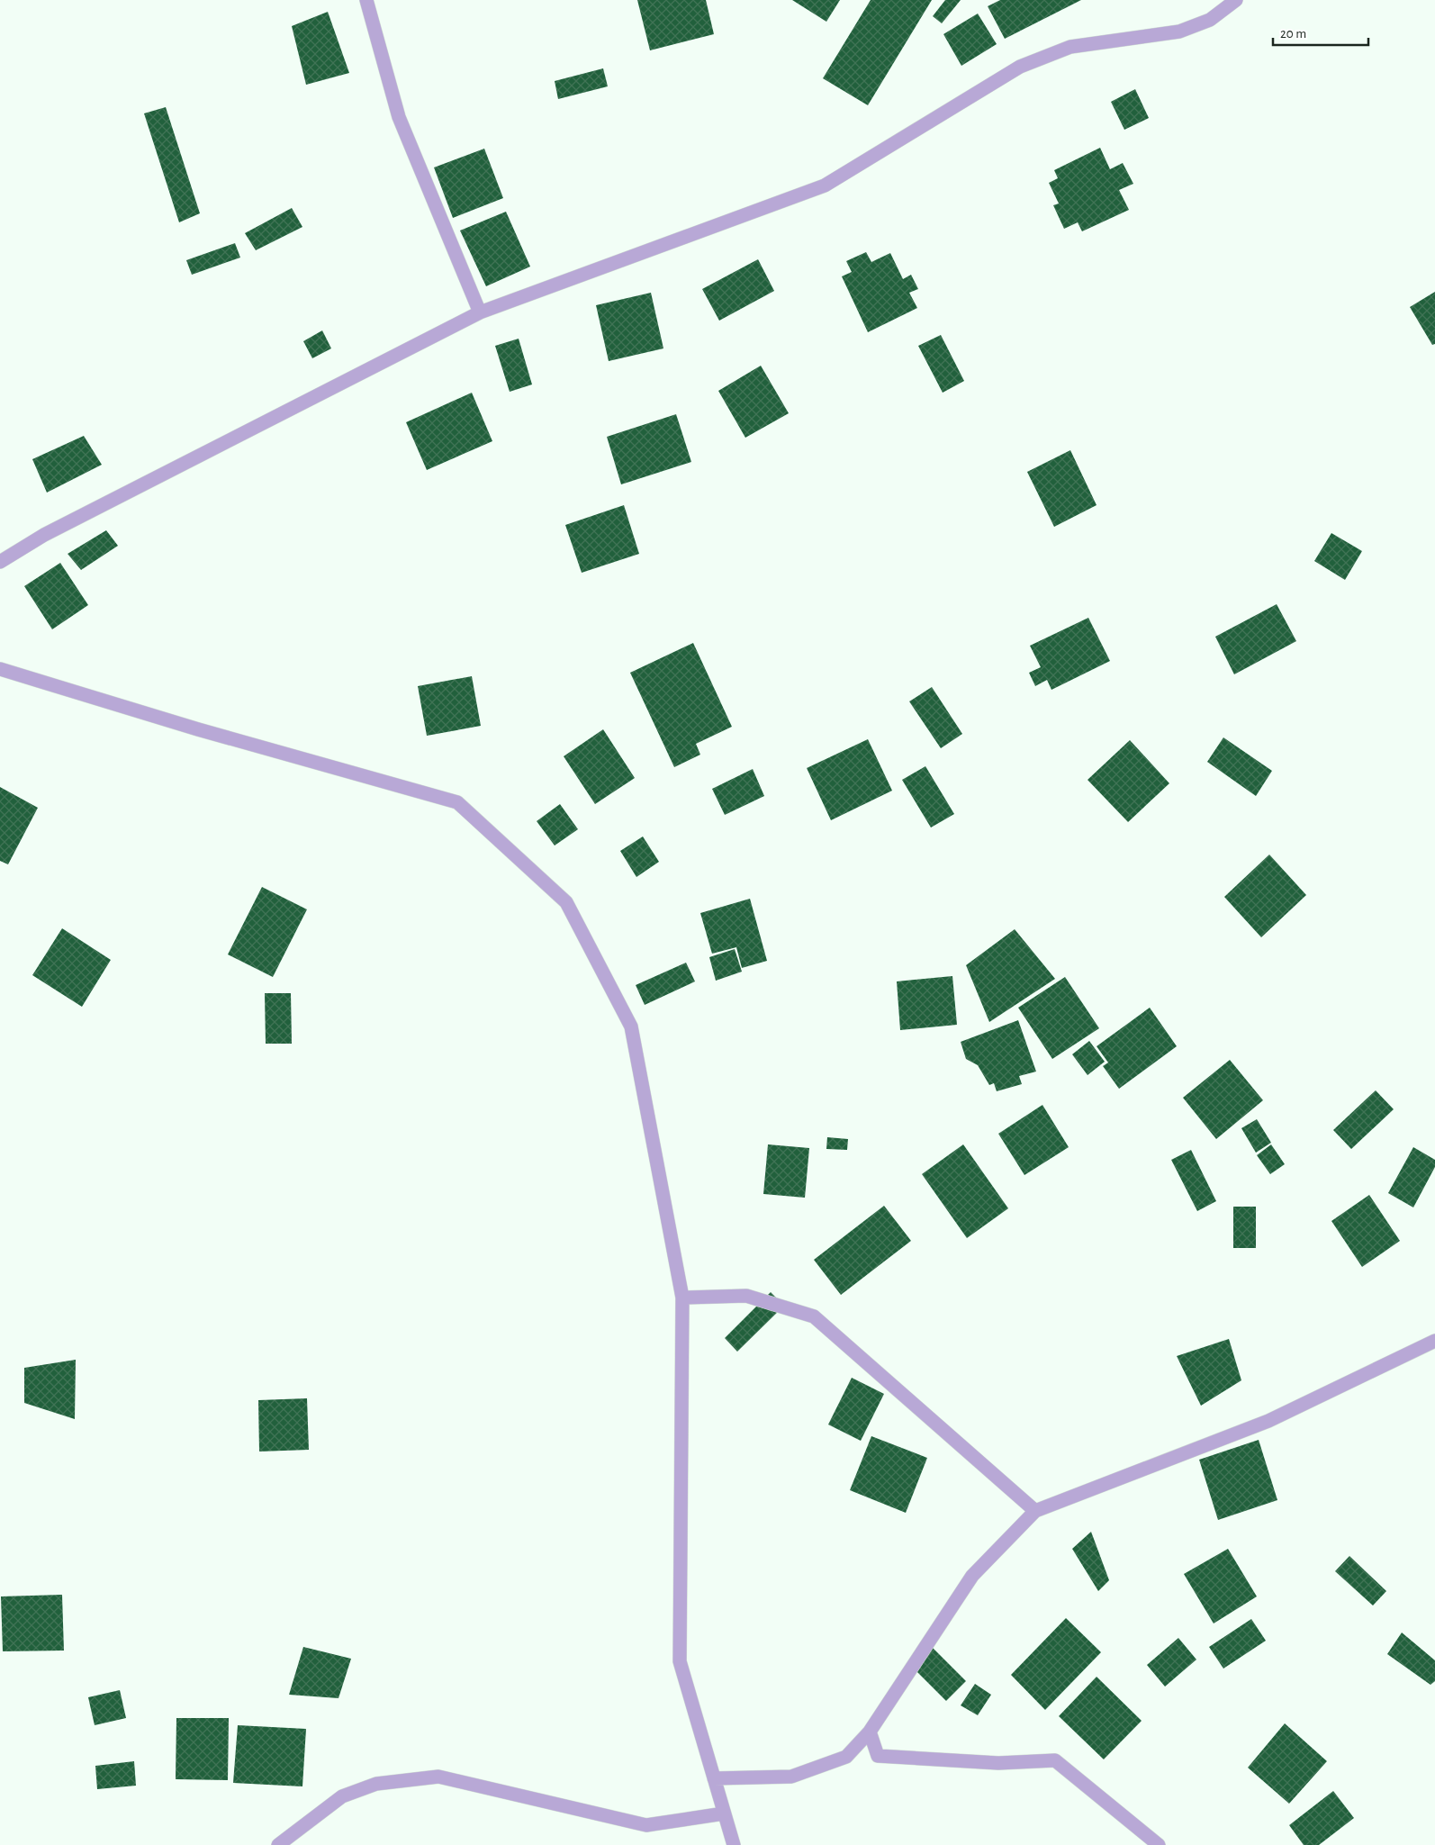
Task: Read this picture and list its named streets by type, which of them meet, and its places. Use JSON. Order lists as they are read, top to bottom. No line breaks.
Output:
{"scale_bar":"20 m"}
